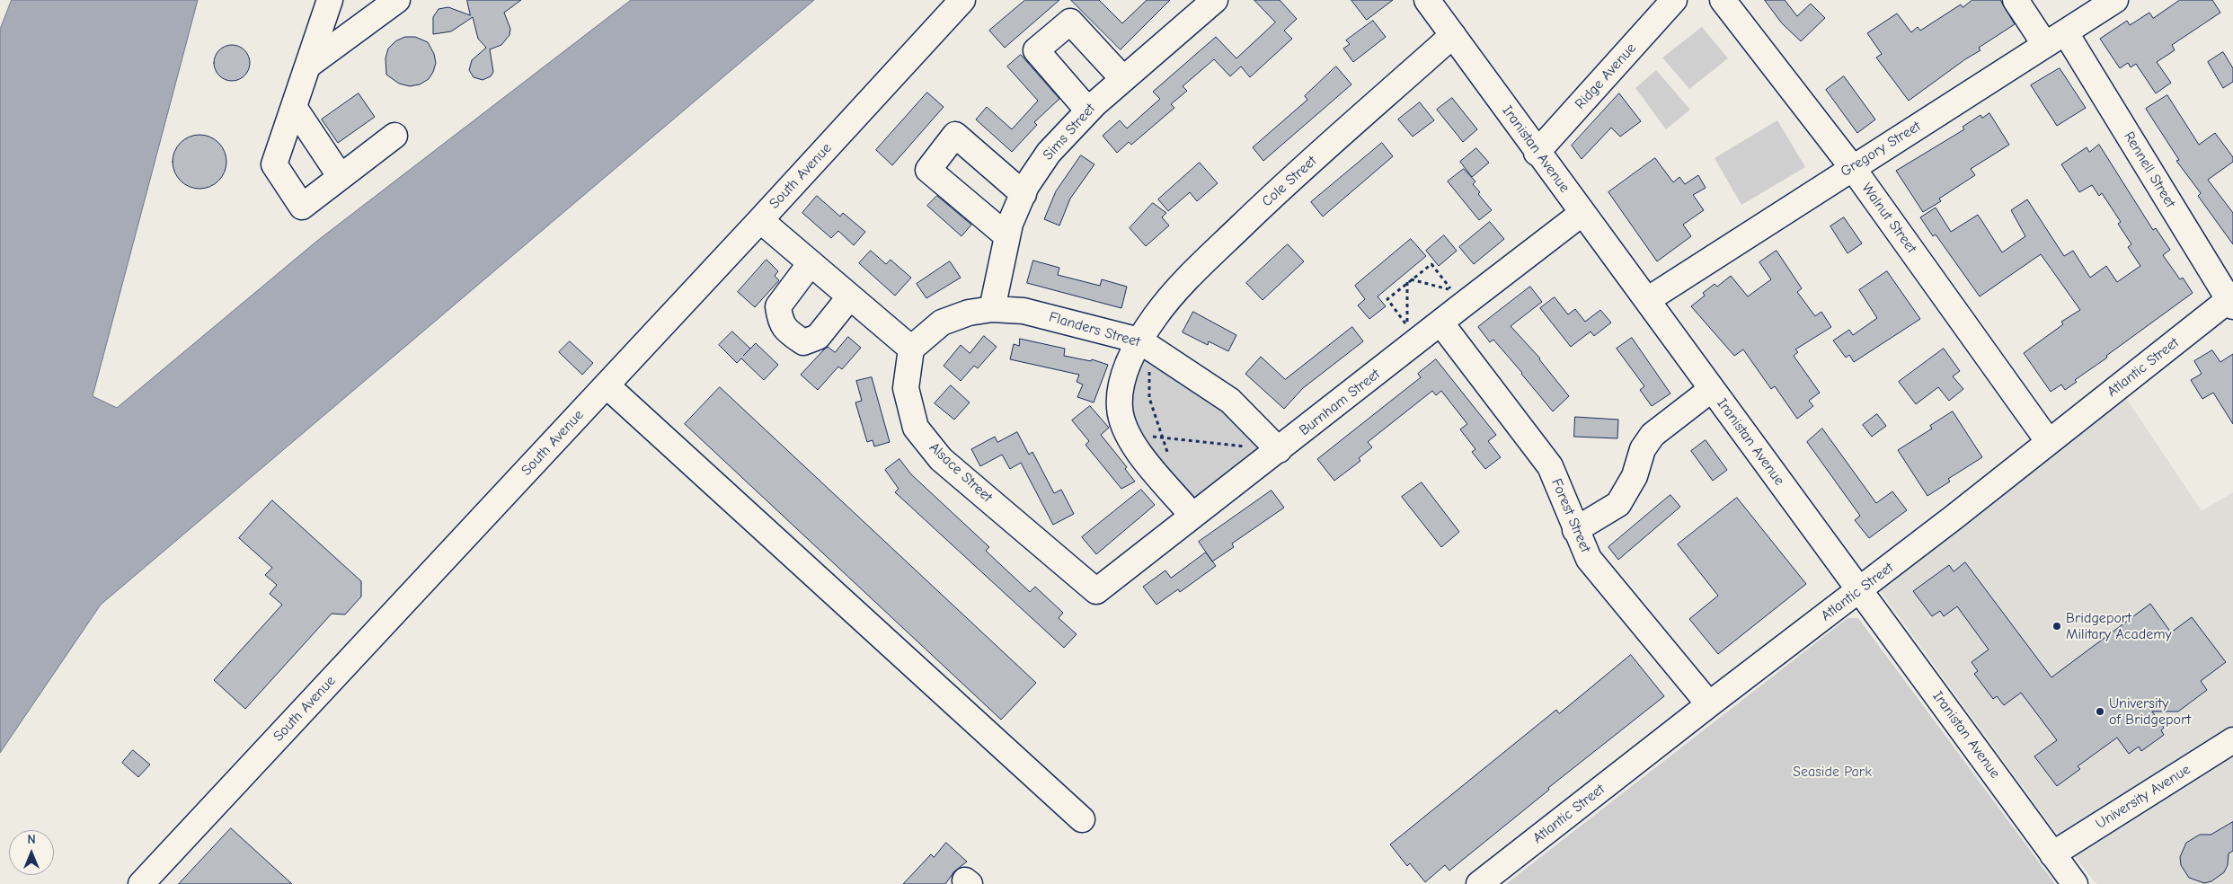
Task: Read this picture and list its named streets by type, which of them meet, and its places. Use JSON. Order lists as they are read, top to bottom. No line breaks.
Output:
{"streets":{"street":["Ridge Avenue","Sims Street","Iranistan Avenue","Gregory Street","Rennell Street","South Avenue","Cole Street","Walnut Street","Flanders Street","Atlantic Street","Burnham Street","Alsace Street","Forest Street","University Avenue"]},"crossings":[["Ridge Avenue","Iranistan Avenue"],["Sims Street","Flanders Street"],["Iranistan Avenue","Gregory Street"],["Iranistan Avenue","Cole Street"],["Iranistan Avenue","Atlantic Street"],["Iranistan Avenue","Burnham Street"],["Iranistan Avenue","University Avenue"],["Gregory Street","Rennell Street"],["Gregory Street","Walnut Street"],["Rennell Street","Atlantic Street"],["Cole Street","Flanders Street"],["Cole Street","Burnham Street"],["Walnut Street","Atlantic Street"],["Flanders Street","Burnham Street"],["Flanders Street","Alsace Street"],["Atlantic Street","Forest Street"],["Burnham Street","Alsace Street"],["Burnham Street","Forest Street"]],"parks":["Seaside Park"],"places":["Bridgeport Military Academy","University of Bridgeport"],"north":"top"}
